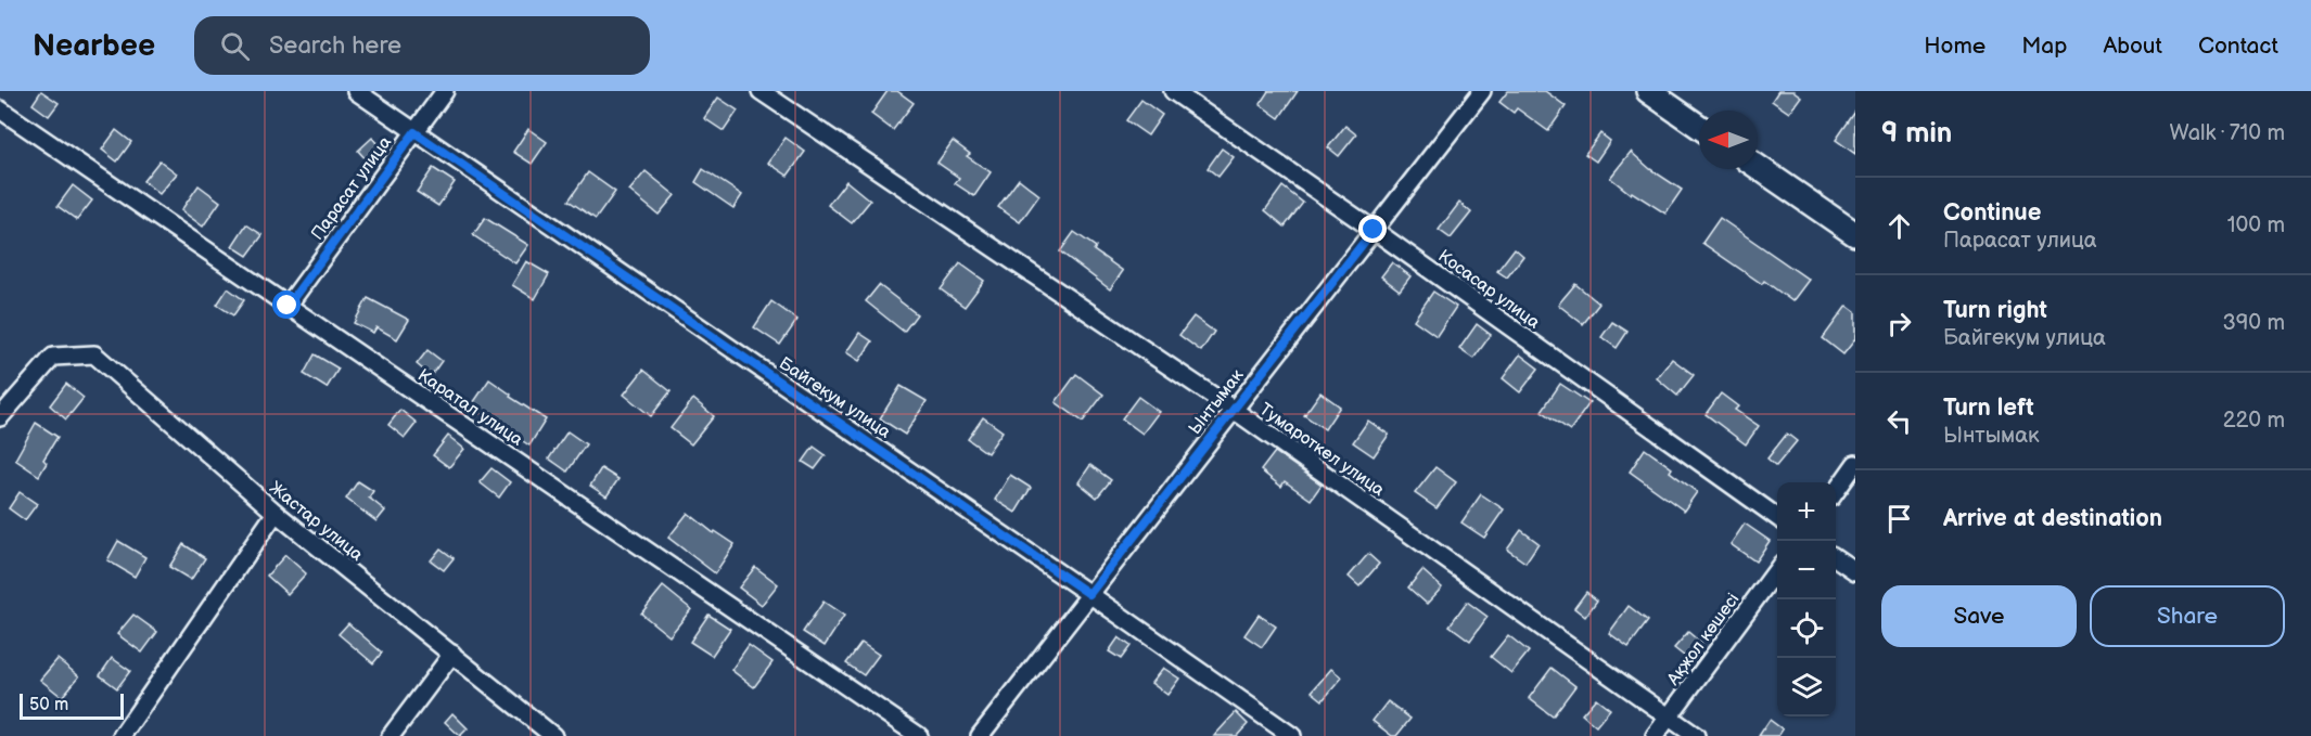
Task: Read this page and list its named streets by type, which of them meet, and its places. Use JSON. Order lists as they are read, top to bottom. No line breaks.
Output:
{"streets":{"street":["Парасат улица","Косасар улица","Байгекум улица","Ынтымак","Каратал улица","Тумароткел улица","Жастар улица","Ақжол көшесі"]},"crossings":[["Парасат улица","Байгекум улица"],["Парасат улица","Каратал улица"],["Косасар улица","Ынтымак"],["Байгекум улица","Ынтымак"],["Ынтымак","Тумароткел улица"],["Тумароткел улица","Ақжол көшесі"]],"scale_bar":"50 m","north":"left","page":{"header":"Nearbee","search":"Search here","nav":["Home","Map","About","Contact"],"heading":["9 min","Walk · 710 m"],"list":[["Continue","Парасат улица","100 m"],["Turn right","Байгекум улица","390 m"],["Turn left","Ынтымак","220 m"],"Arrive at destination"],"map_buttons":["+","−"],"buttons":["Save","Share"],"scale":"50 m"}}
